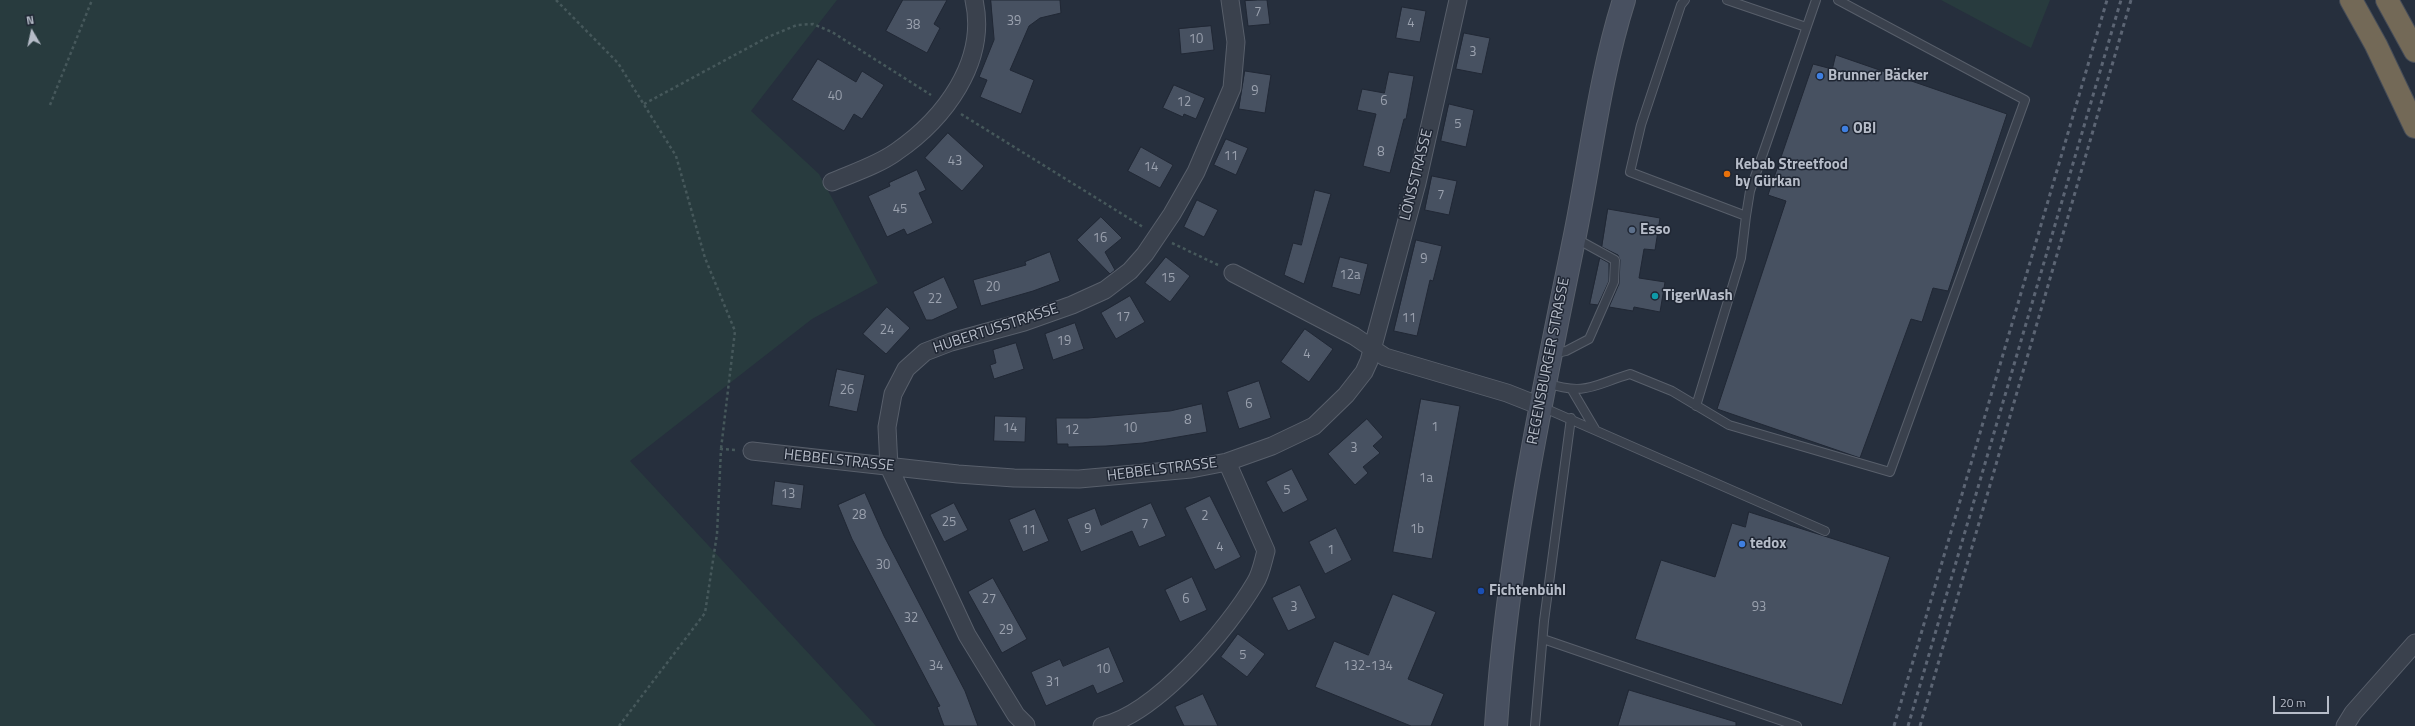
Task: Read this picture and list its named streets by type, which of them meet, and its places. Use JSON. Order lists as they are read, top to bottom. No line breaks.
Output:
{"streets":{"main road":["REGENSBURGER STRASSE"],"street":["LÖNSSTRASSE","HUBERTUSSTRASSE","HEBBELSTRASSE"]},"crossings":[["LÖNSSTRASSE","HEBBELSTRASSE"],["HUBERTUSSTRASSE","HEBBELSTRASSE"]],"places":["Brunner Bäcker","OBI","Kebab Streetfood by Gürkan","Esso","TigerWash","tedox","Fichtenbühl"],"house_numbers":["7","39","4","38","10","3","9","40","6","12","5","8","11","43","14","7","45","16","9","12a","15","20","22","17","11","24","19","4","26","6","8","1","14","10","12","3","1a","5","13","28","2","25","7","9","1b","11","4","1","30","27","6","3","93","32","29","5","34","132-134","10","31"],"scale_bar":"20 m","north":"top"}
